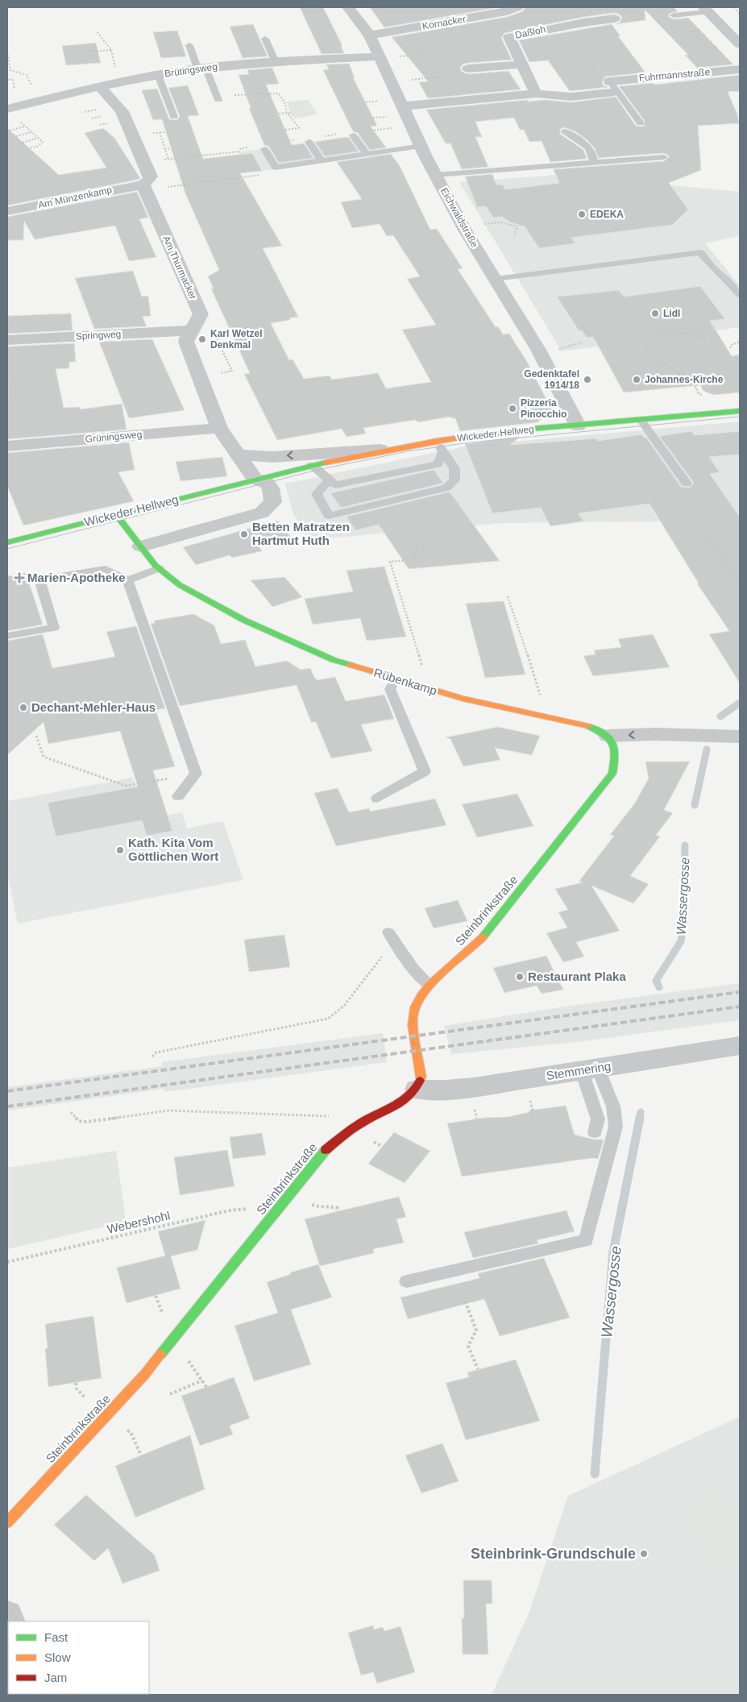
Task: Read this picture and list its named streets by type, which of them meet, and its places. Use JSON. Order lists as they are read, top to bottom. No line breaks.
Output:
{"streets":{"street":["Kornacker","Daßloh","Brütingsweg","Fuhrmannstraße","Am Münzenkamp","Eichwaldstraße","Am Thurmacker","Springweg","Wickeder Hellweg","Grüningsweg","Rübenkamp","Steinbrinkstraße","Stemmering"],"path":["Webershohl"]},"crossings":[["Kornacker","Eichwaldstraße"],["Brütingsweg","Eichwaldstraße"],["Am Münzenkamp","Am Thurmacker"],["Eichwaldstraße","Wickeder Hellweg"],["Am Thurmacker","Springweg"],["Am Thurmacker","Wickeder Hellweg"],["Am Thurmacker","Grüningsweg"],["Wickeder Hellweg","Rübenkamp"],["Rübenkamp","Steinbrinkstraße"],["Steinbrinkstraße","Stemmering"],["Steinbrinkstraße","Webershohl"]],"water":["Wassergosse"],"places":{"other":["EDEKA","Lidl","Karl Wetzel Denkmal","Gedenktafel 1914/18","Johannes-Kirche","Pizzeria Pinocchio","Betten Matratzen Hartmut Huth","Dechant-Mehler-Haus","Kath. Kita Vom Göttlichen Wort","Restaurant Plaka","Steinbrink-Grundschule"],"health":["Marien-Apotheke"]},"legend":["Fast","Slow","Jam"]}
